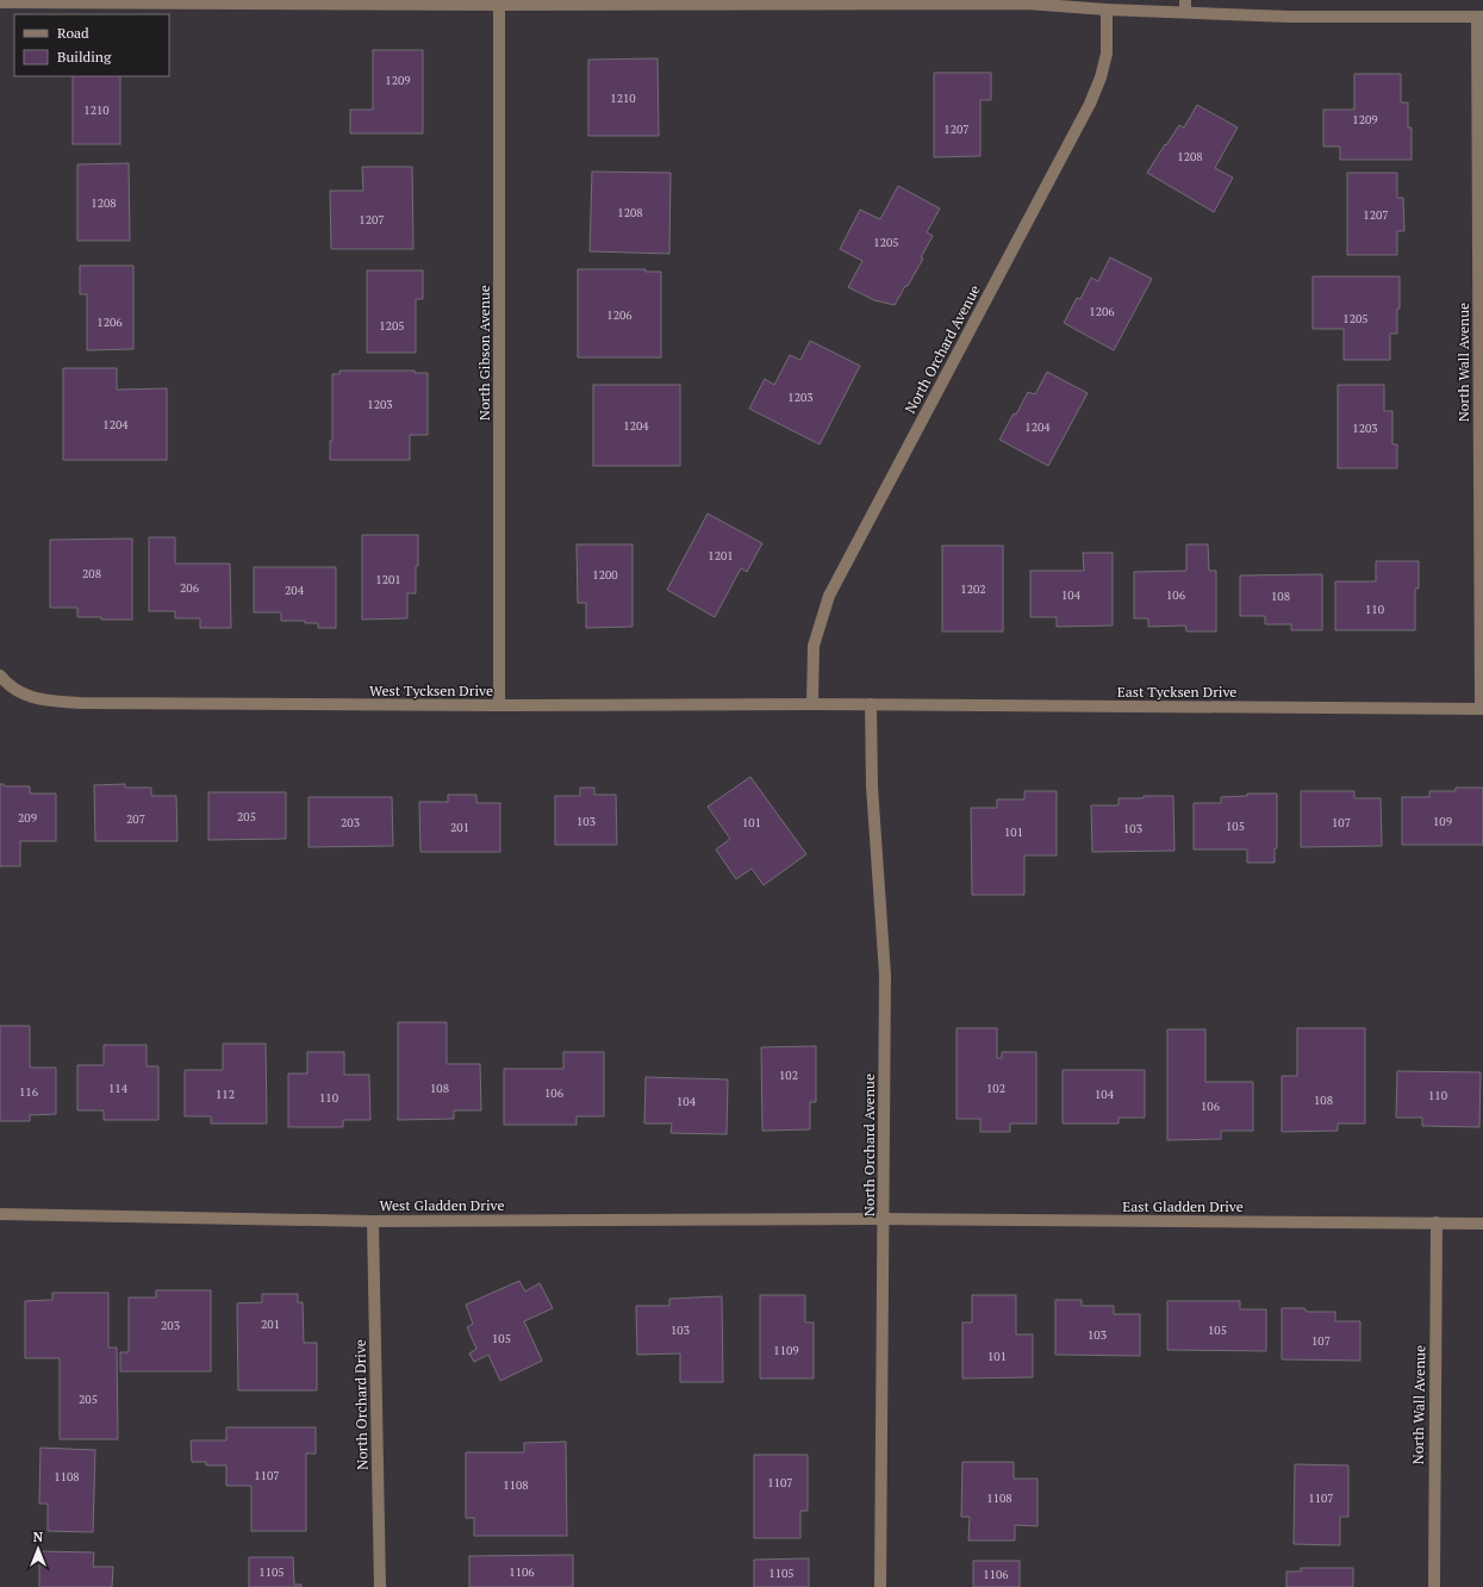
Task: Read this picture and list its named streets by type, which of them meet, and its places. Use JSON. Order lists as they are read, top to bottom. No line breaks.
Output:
{"streets":{"street":["North Orchard Avenue","North Gibson Avenue","North Wall Avenue","West Tycksen Drive","East Tycksen Drive","West Gladden Drive","East Gladden Drive","North Orchard Drive"]},"crossings":[["North Orchard Avenue","West Tycksen Drive"],["North Orchard Avenue","East Tycksen Drive"],["North Orchard Avenue","West Gladden Drive"],["North Orchard Avenue","East Gladden Drive"],["North Gibson Avenue","West Tycksen Drive"],["North Wall Avenue","East Tycksen Drive"],["North Wall Avenue","East Gladden Drive"],["West Tycksen Drive","East Tycksen Drive"],["West Gladden Drive","East Gladden Drive"],["West Gladden Drive","North Orchard Drive"]],"house_numbers":["1209","1210","1210","1209","1207","1208","1208","1208","1207","1207","1205","1206","1206","1205","1206","1205","1203","1203","1204","1204","1204","1203","1201","208","1200","1201","206","1202","204","104","106","108","110","205","209","207","103","109","203","101","107","105","201","103","101","102","114","108","102","116","106","112","104","110","110","108","104","106","201","203","103","105","103","105","107","1109","101","205","1107","1108","1107","1108","1108","1107","1105","1106","1105","1106"],"legend":["Road","Building"],"north":"top"}
